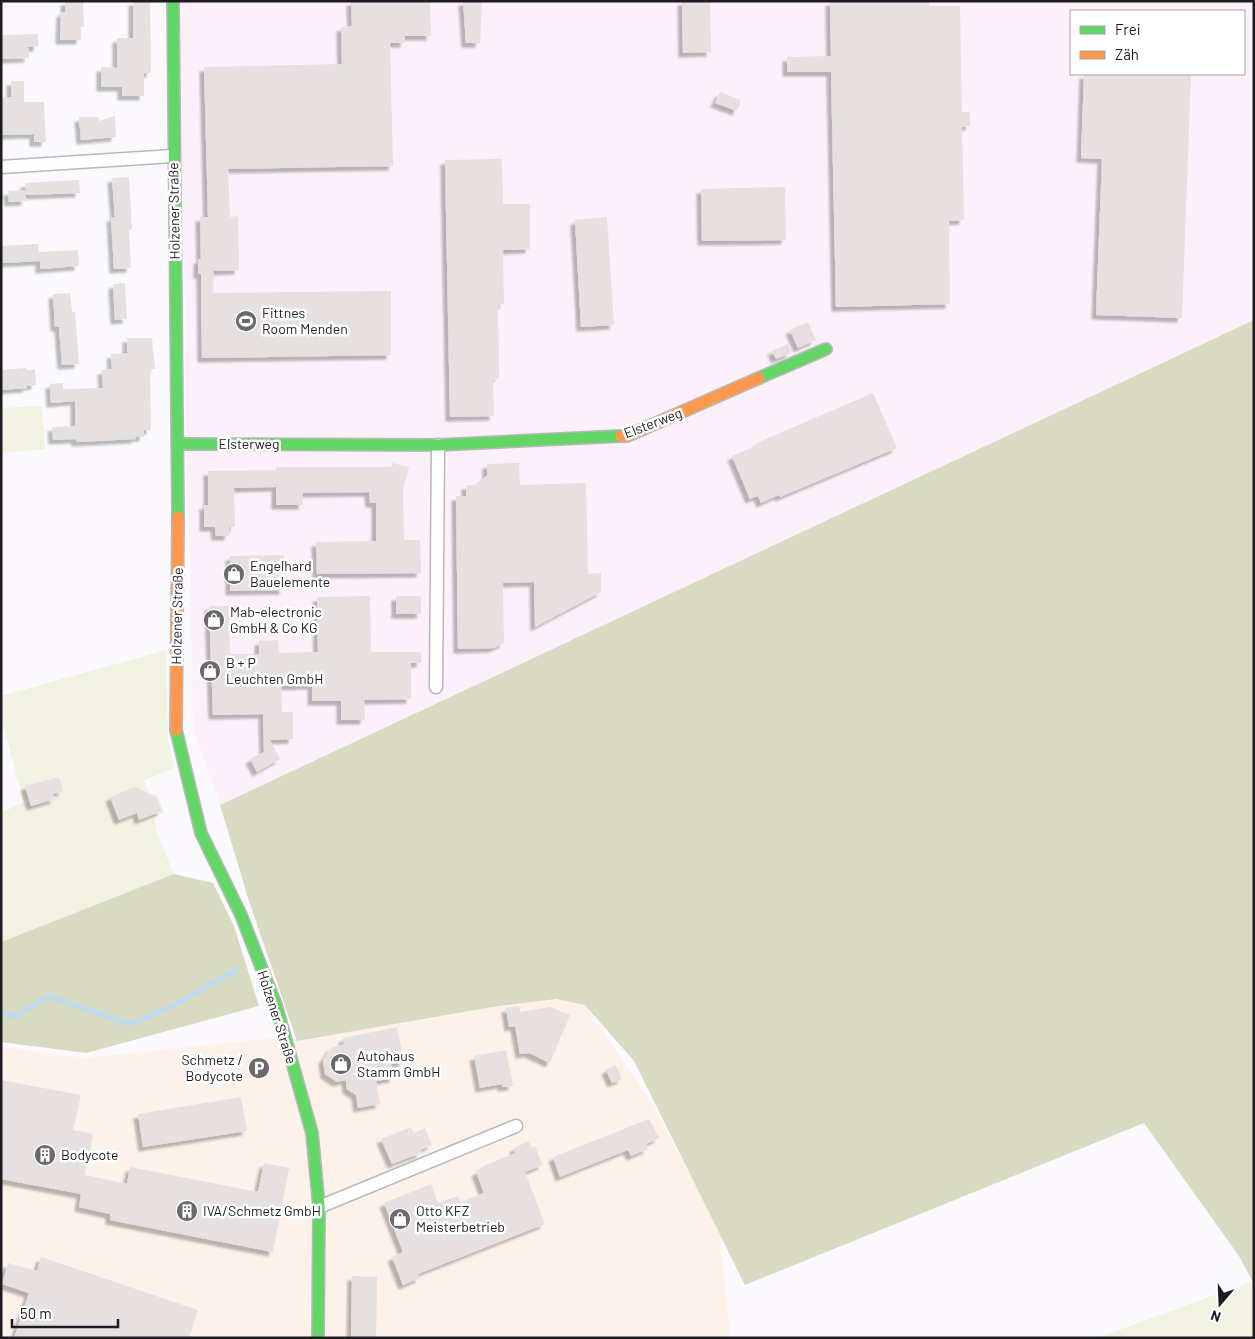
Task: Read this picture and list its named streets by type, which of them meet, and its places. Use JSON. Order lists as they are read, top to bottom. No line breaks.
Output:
{"streets":{"street":["Holzener Straße","Elsterweg"]},"crossings":[["Holzener Straße","Elsterweg"]],"places":{"sports":["Fittnes Room Menden"],"shop":["Engelhard Bauelemente","Mab-electronic GmbH & Co KG","B + P Leuchten GmbH","Autohaus Stamm GmbH","Otto KFZ Meisterbetrieb"],"parking":["Schmetz / Bodycote"],"building":["Bodycote","IVA/Schmetz GmbH"]},"legend":["Frei","Zäh"],"scale_bar":"50 m","north":"bottom"}
